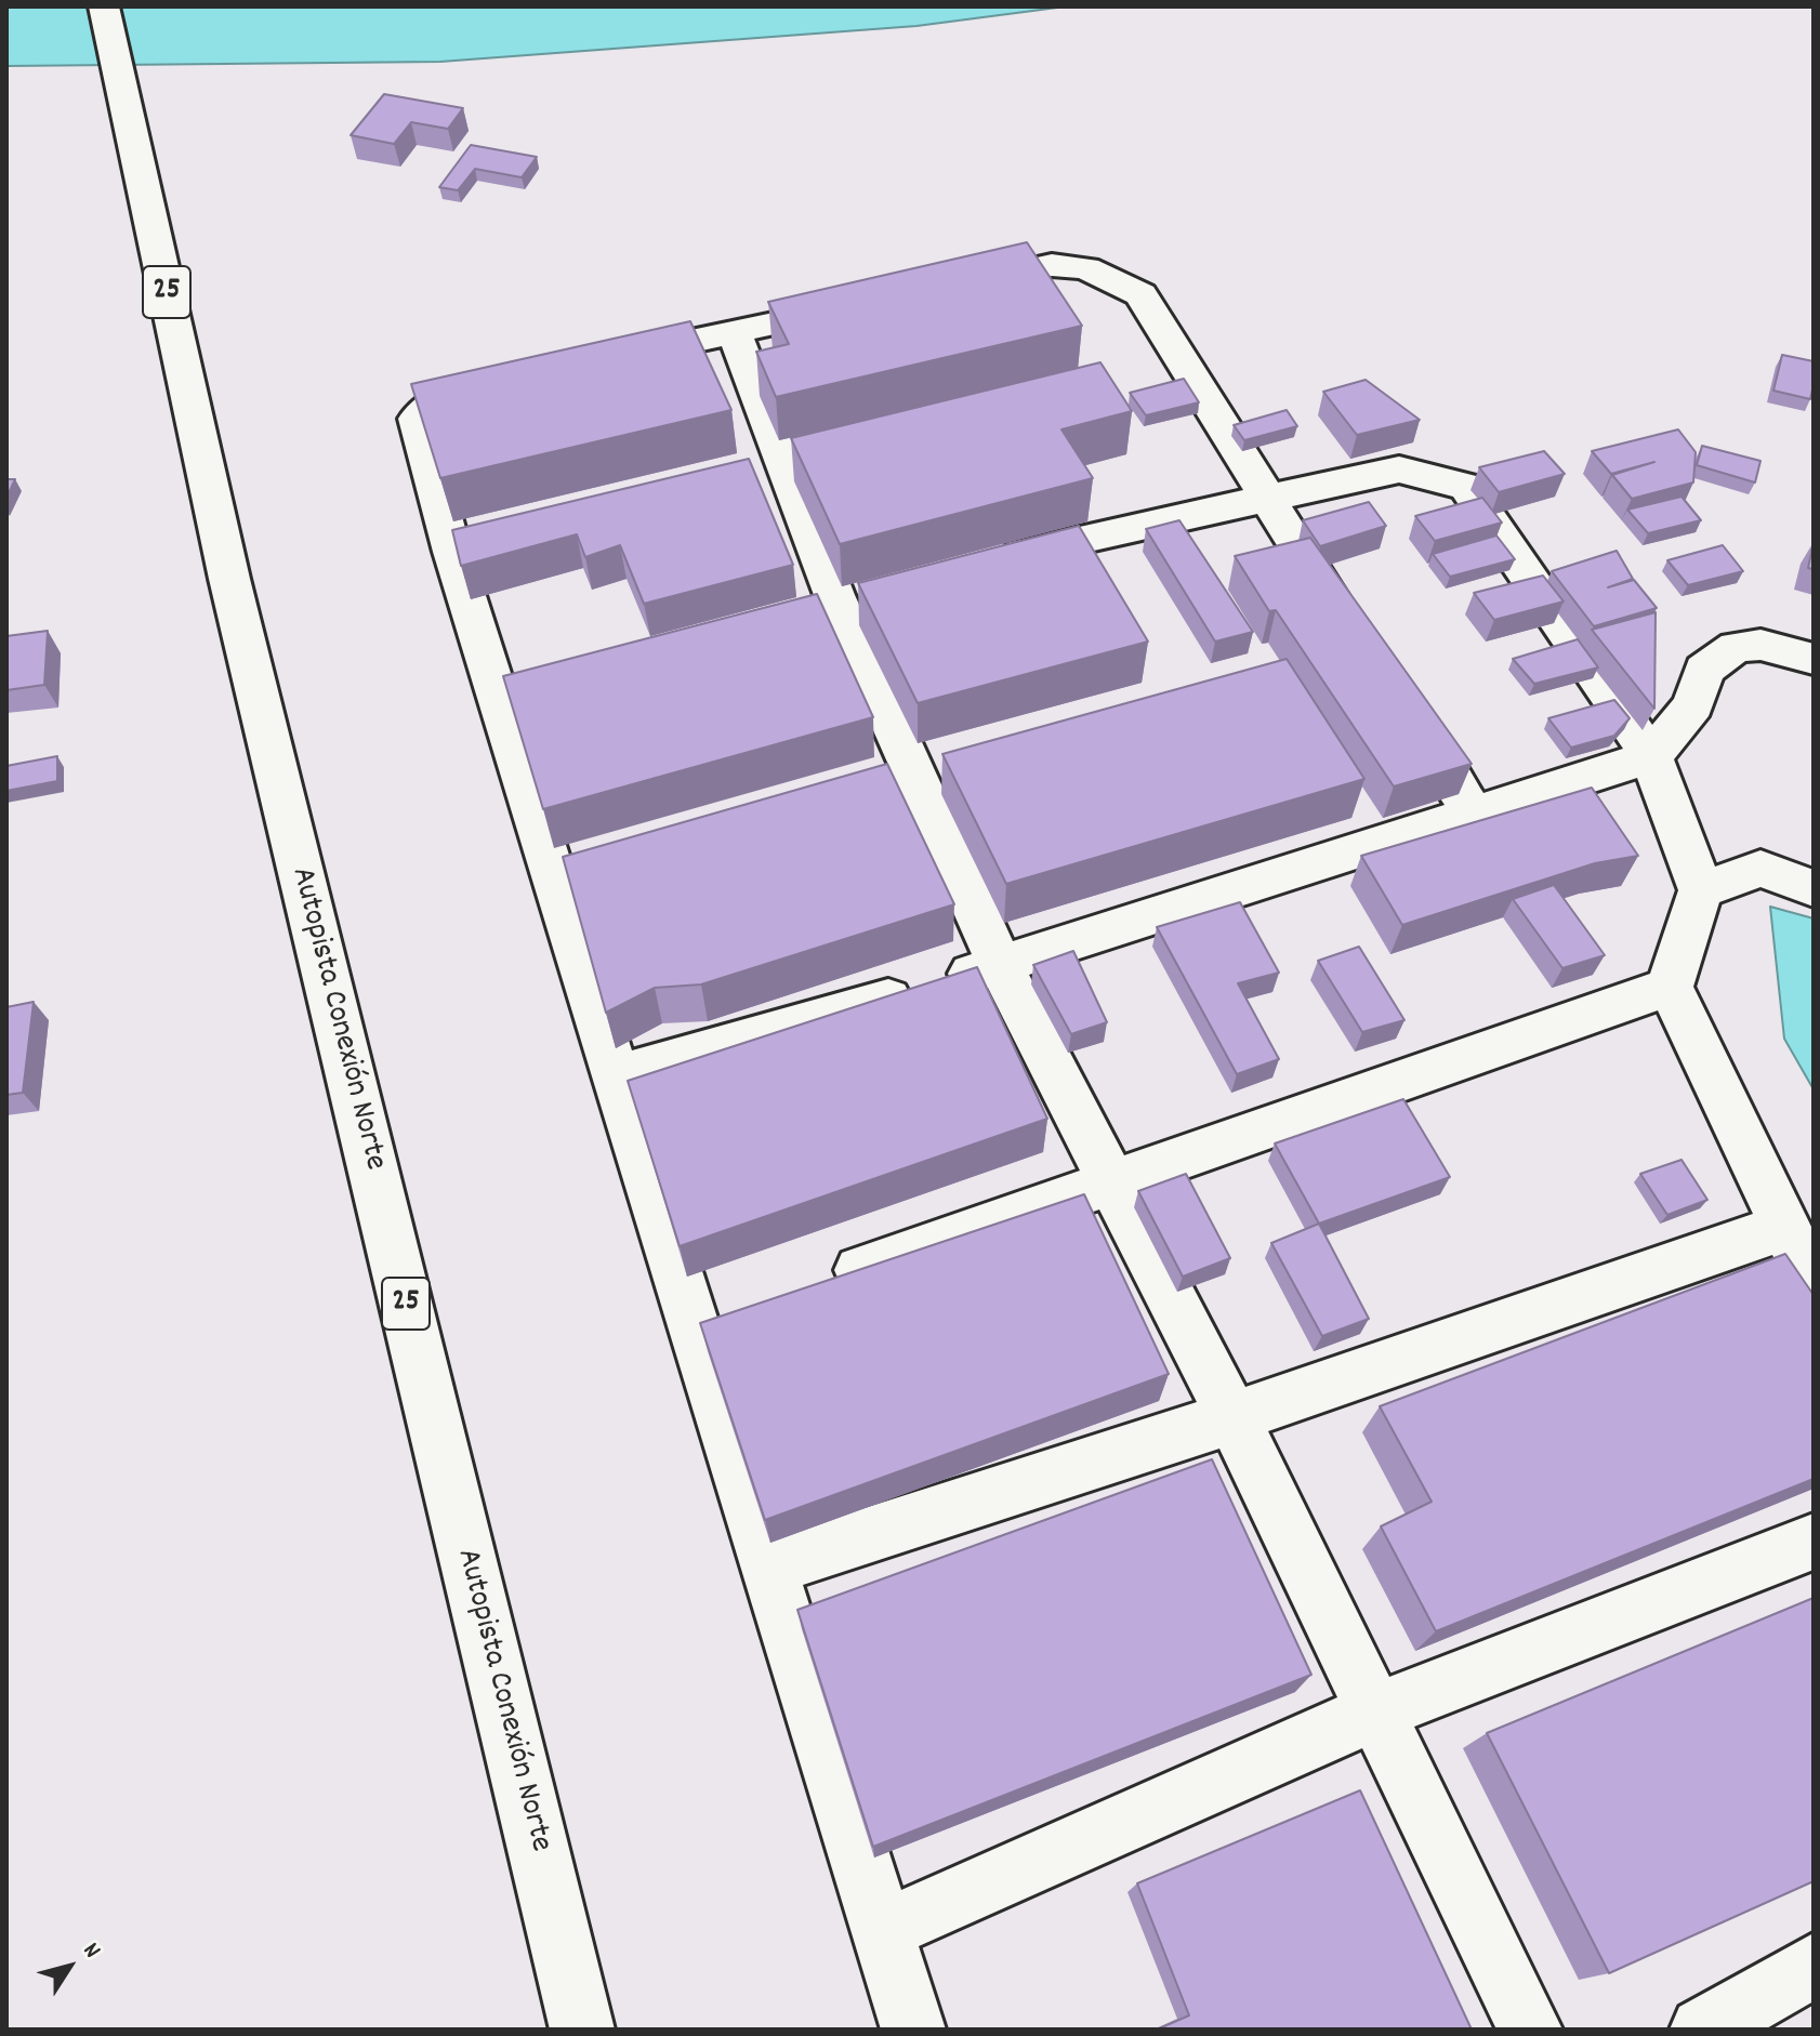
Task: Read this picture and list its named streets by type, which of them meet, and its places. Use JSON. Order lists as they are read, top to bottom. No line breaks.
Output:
{"streets":{"main road":["25","Autopista Conexión Norte"]},"north":"top right"}
